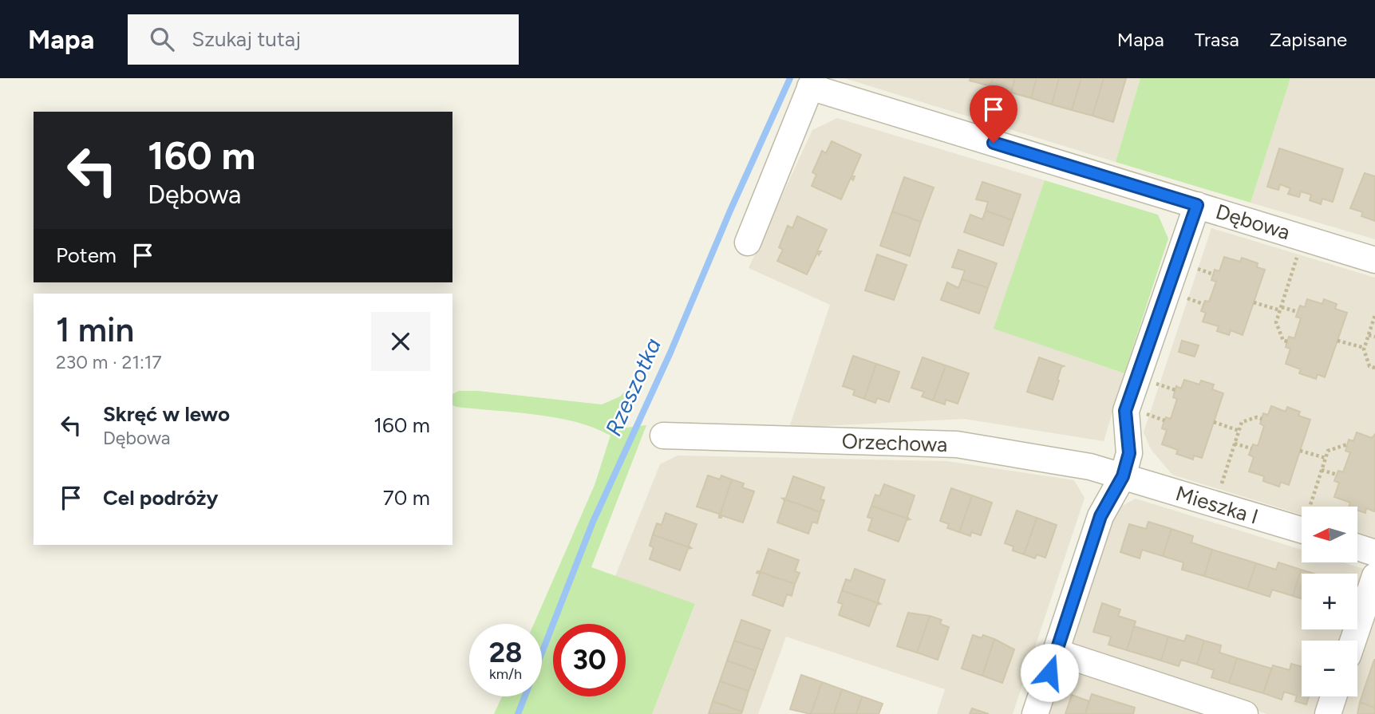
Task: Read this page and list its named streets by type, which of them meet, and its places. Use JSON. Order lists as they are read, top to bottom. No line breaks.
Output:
{"streets":{"street":["Dębowa","Orzechowa","Mieszka I"]},"crossings":[["Orzechowa","Mieszka I"]],"water":["Rzeszotka"],"north":"left","page":{"header":"Mapa","search":"Szukaj tutaj","nav":["Mapa","Trasa","Zapisane"],"turn":["160 m","Dębowa"],"then":"Potem","heading":["1 min","230 m · 21:17"],"list":[{"name":"Skręć w lewo","note":"Dębowa","value":"160 m"},{"name":"Cel podróży","value":"70 m"}],"map_buttons":["+","−"],"speed":"28 km/h","limit":"30"}}
